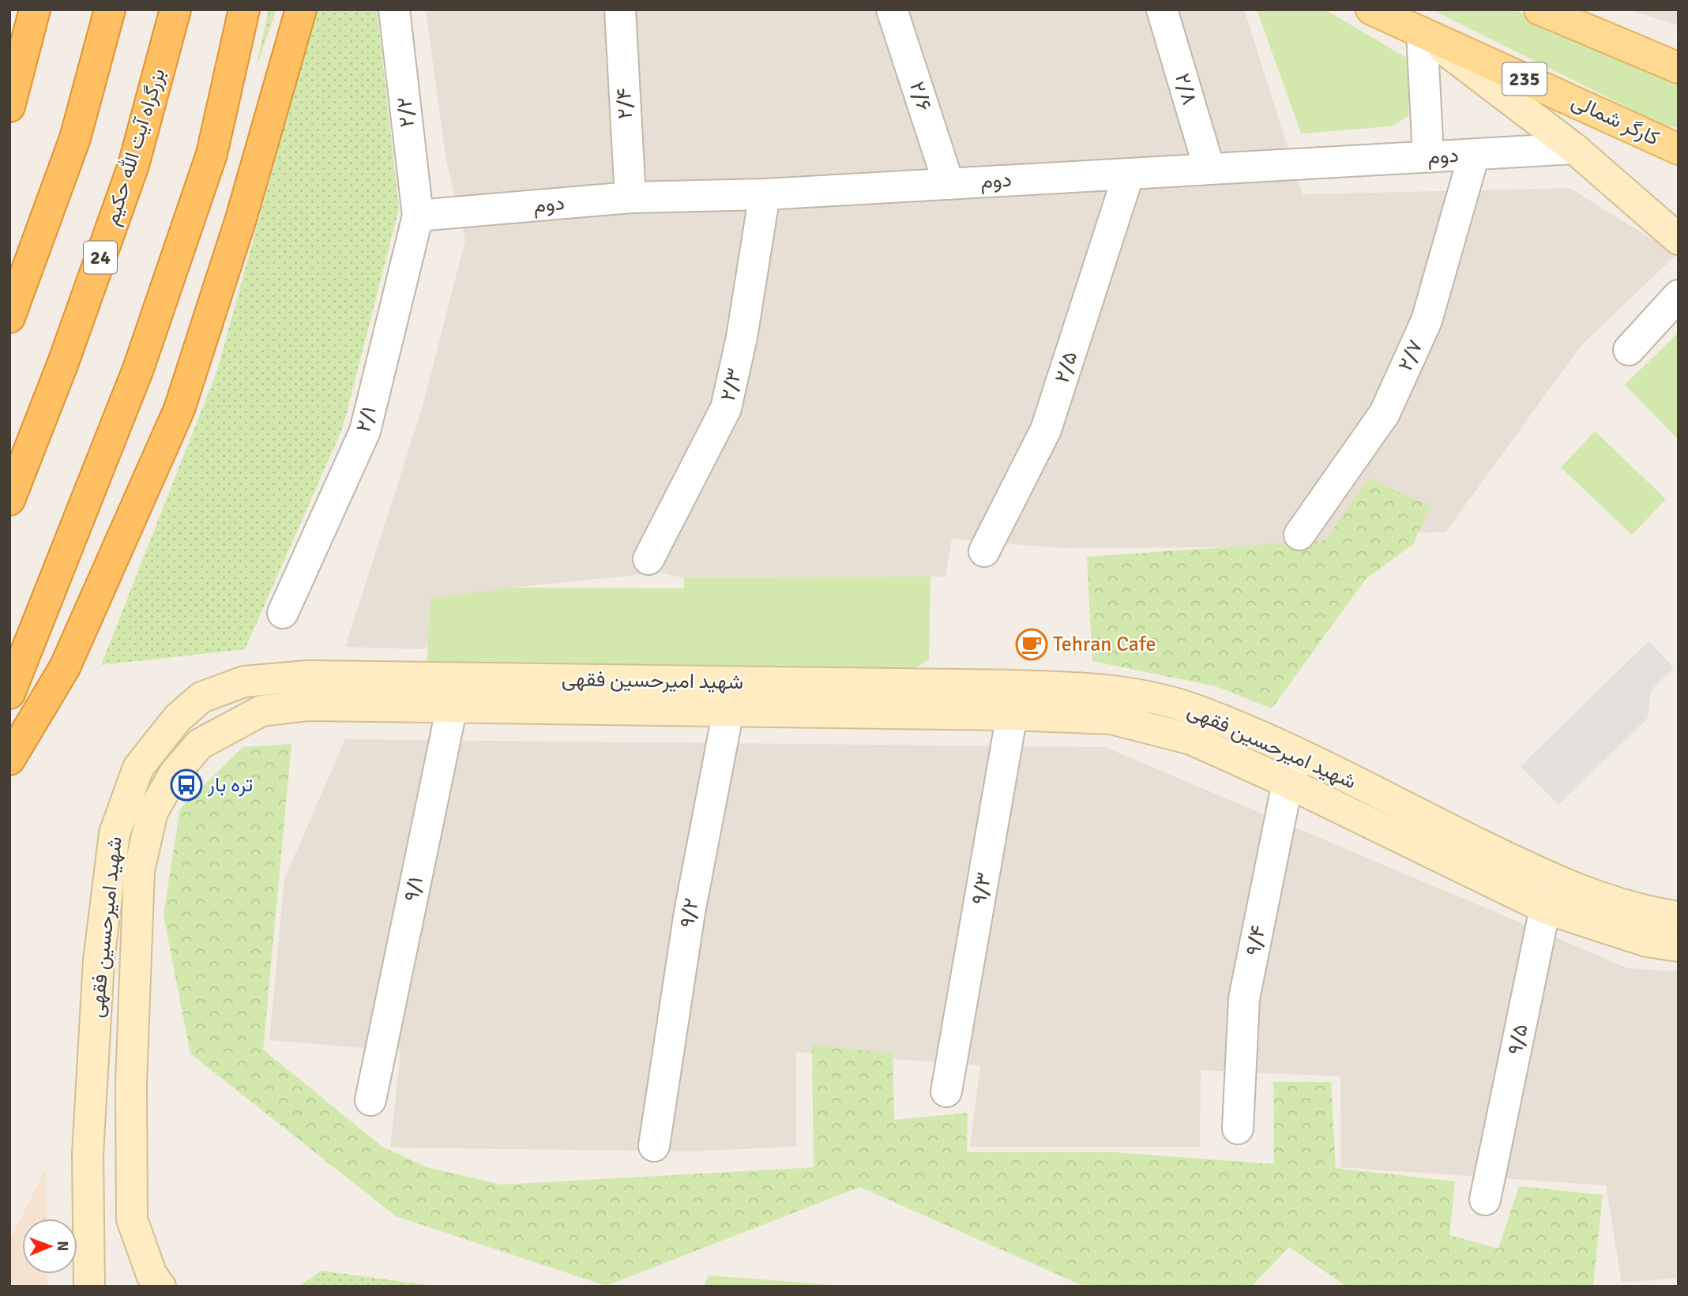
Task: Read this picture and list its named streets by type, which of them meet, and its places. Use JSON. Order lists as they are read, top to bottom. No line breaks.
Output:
{"streets":{"highway":["بزرگراه آیت الله حکیم","24"],"main road":["235","کارگر شمالی"],"street":["۲/۸","۲/۶","۲/۴","۲/۲","دوم","۲/۷","۲/۵","۲/۳","۲/۱","شهید امیرحسین فقهی","۹/۳","۹/۱","۹/۲","۹/۴","۹/۵"]},"crossings":[["۲/۸","دوم"],["۲/۶","دوم"],["۲/۴","دوم"],["۲/۲","دوم"],["۲/۲","۲/۱"],["دوم","۲/۷"],["دوم","۲/۵"],["دوم","۲/۳"],["دوم","۲/۱"],["شهید امیرحسین فقهی","۹/۳"],["شهید امیرحسین فقهی","۹/۱"],["شهید امیرحسین فقهی","۹/۲"],["شهید امیرحسین فقهی","۹/۴"],["شهید امیرحسین فقهی","۹/۵"]],"places":{"cafe":["Tehran Cafe"],"bus stop":["تره بار"]},"north":"right"}
